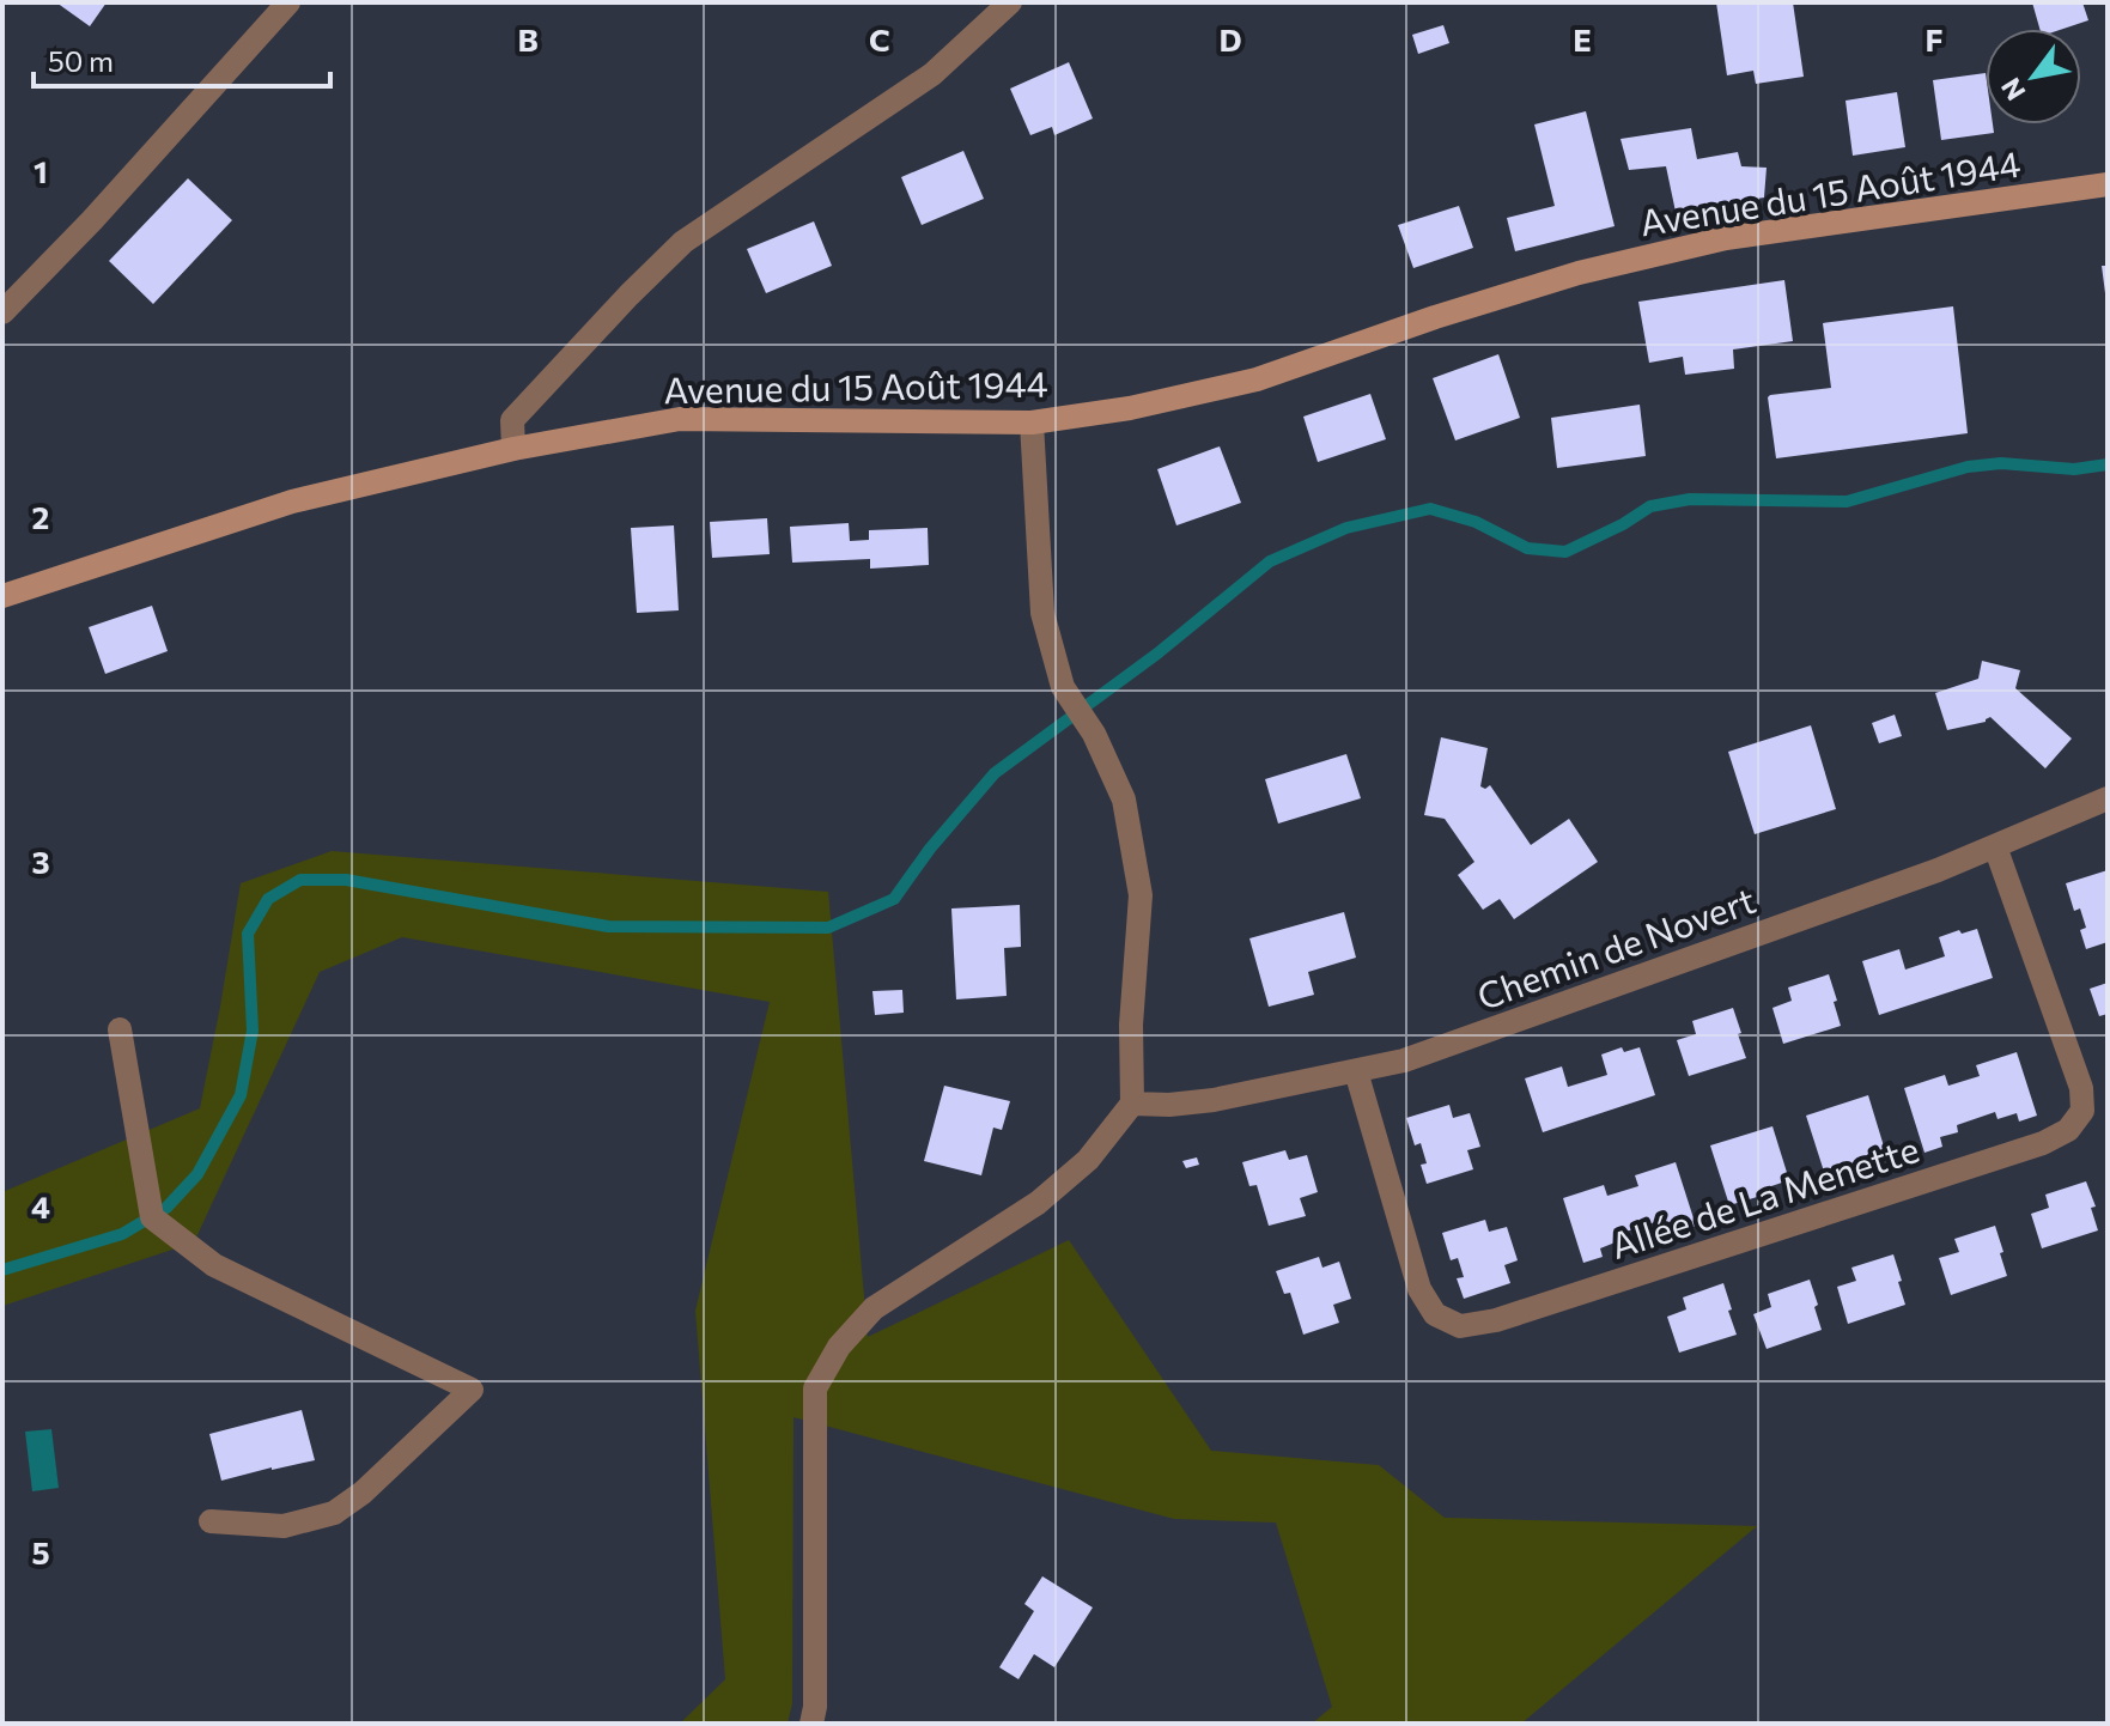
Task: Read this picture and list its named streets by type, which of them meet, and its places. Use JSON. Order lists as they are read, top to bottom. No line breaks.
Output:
{"streets":{"main road":["Avenue du 15 Août 1944"],"street":["Chemin de Novert","Allée de La Menette"]},"crossings":[["Chemin de Novert","Allée de La Menette"]],"scale_bar":"50 m","north":"bottom left","grid":{"columns":["B","C","D","E","F"],"rows":["1","2","3","4","5"]}}
